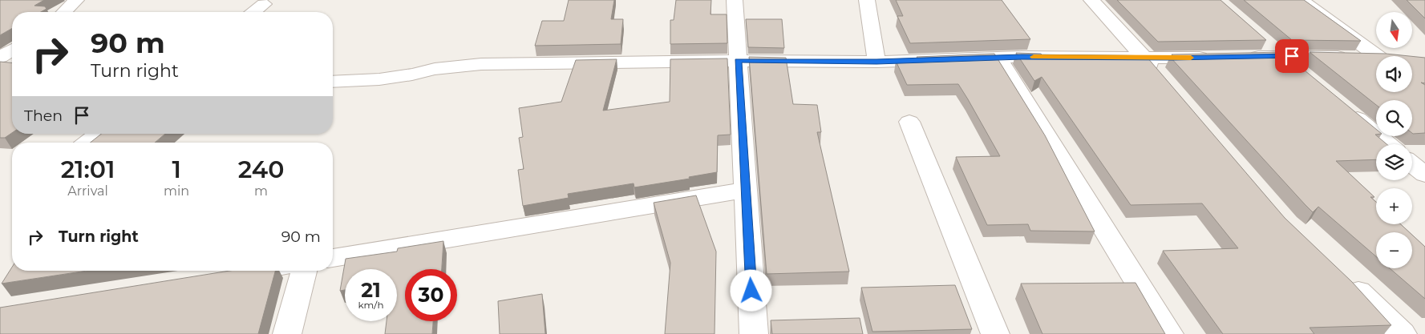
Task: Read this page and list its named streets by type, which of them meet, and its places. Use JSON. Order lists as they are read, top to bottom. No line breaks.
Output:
{"north":"bottom","page":{"map_buttons":["+","−"],"turn":["90 m","Turn right"],"then":"Then","eta":["21:01","Arrival","1","min","240","m"],"list":[{"name":"Turn right","value":"90 m"}],"speed":"21 km/h","limit":"30"}}
